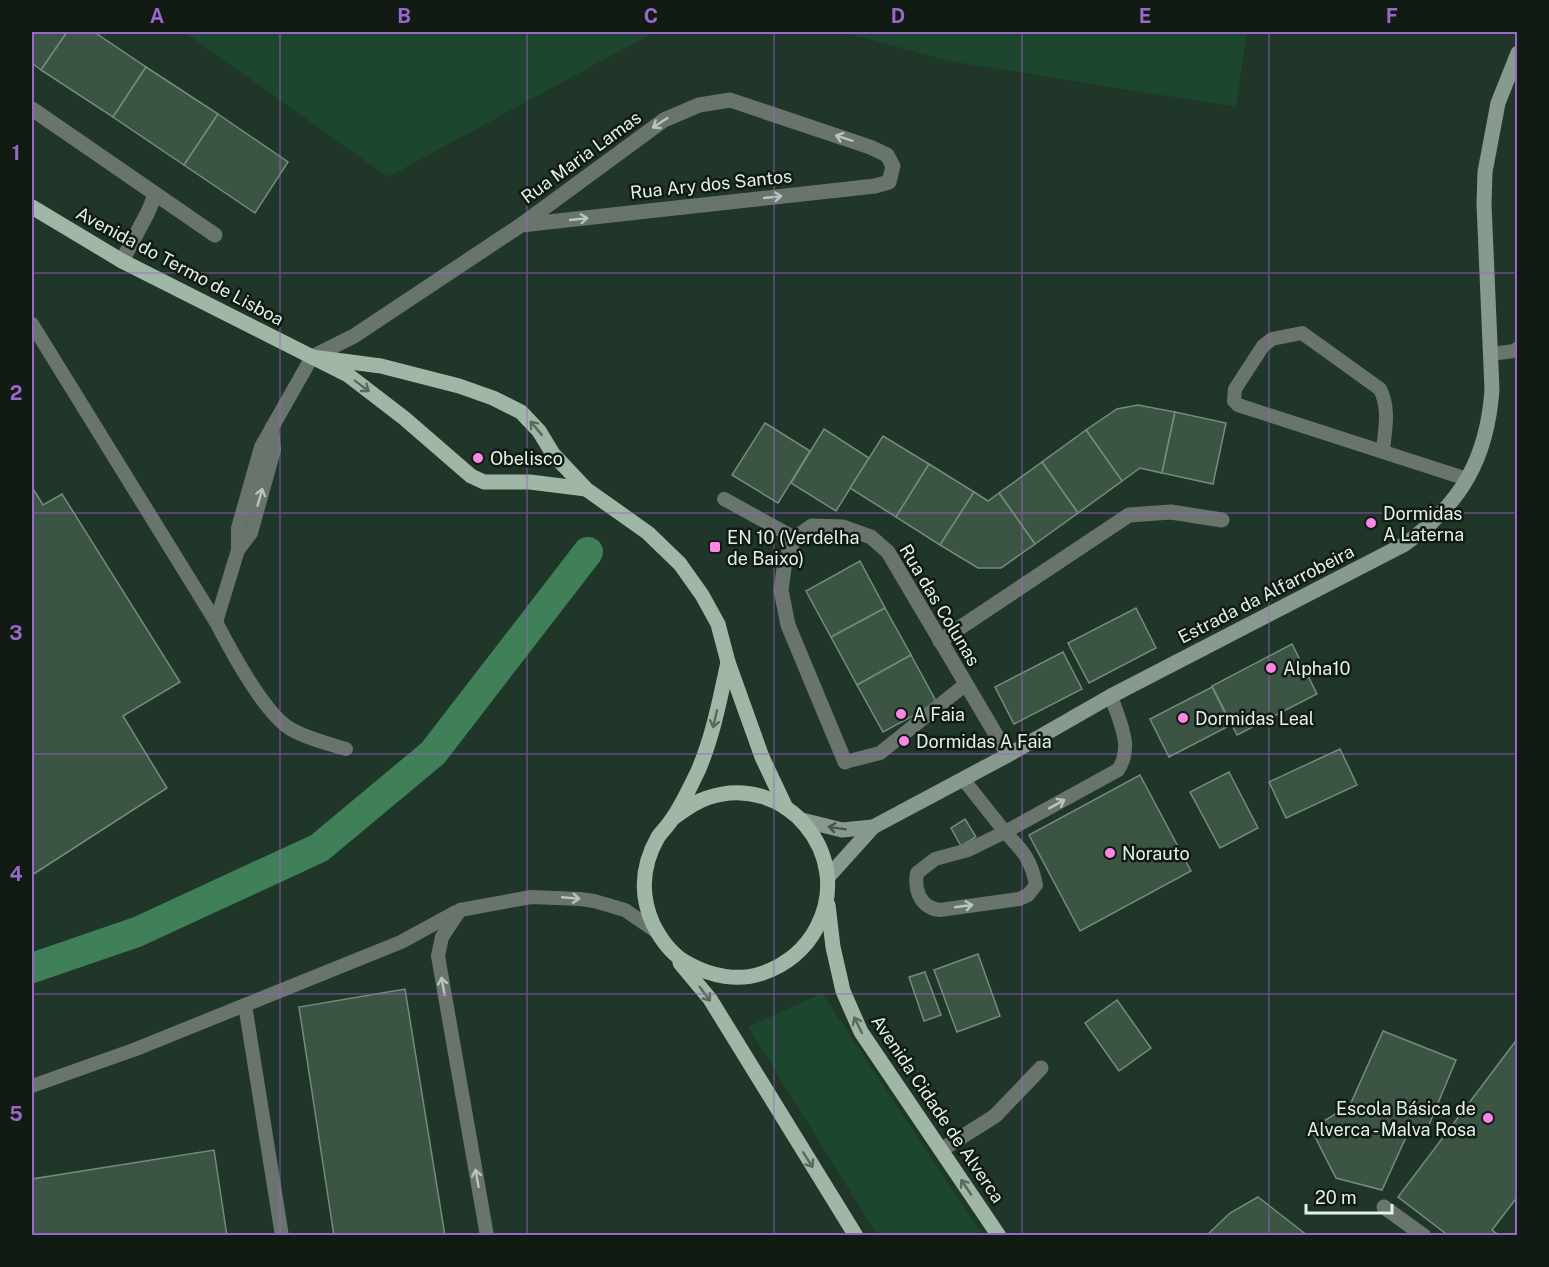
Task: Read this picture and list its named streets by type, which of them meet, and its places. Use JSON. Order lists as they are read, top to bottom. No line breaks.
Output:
{"streets":{"main road":["Avenida do Termo de Lisboa","Estrada da Alfarrobeira","Avenida Cidade de Alverca"],"street":["Rua Maria Lamas","Rua Ary dos Santos","Rua das Colunas"]},"crossings":[["Rua Maria Lamas","Rua Ary dos Santos"],["Rua Maria Lamas","Avenida do Termo de Lisboa"],["Avenida do Termo de Lisboa","Estrada da Alfarrobeira"],["Avenida do Termo de Lisboa","Avenida Cidade de Alverca"],["Estrada da Alfarrobeira","Rua das Colunas"],["Estrada da Alfarrobeira","Avenida Cidade de Alverca"]],"one_way":["Rua Maria Lamas","Rua Ary dos Santos"],"places":{"other":["Obelisco","Dormidas A Laterna","Alpha10","A Faia","Dormidas Leal","Dormidas A Faia","Norauto","Escola Básica de Alverca - Malva Rosa"],"transit":["EN 10 (Verdelha de Baixo)"]},"scale_bar":"20 m","grid":{"columns":["A","B","C","D","E","F"],"rows":["1","2","3","4","5"]}}
